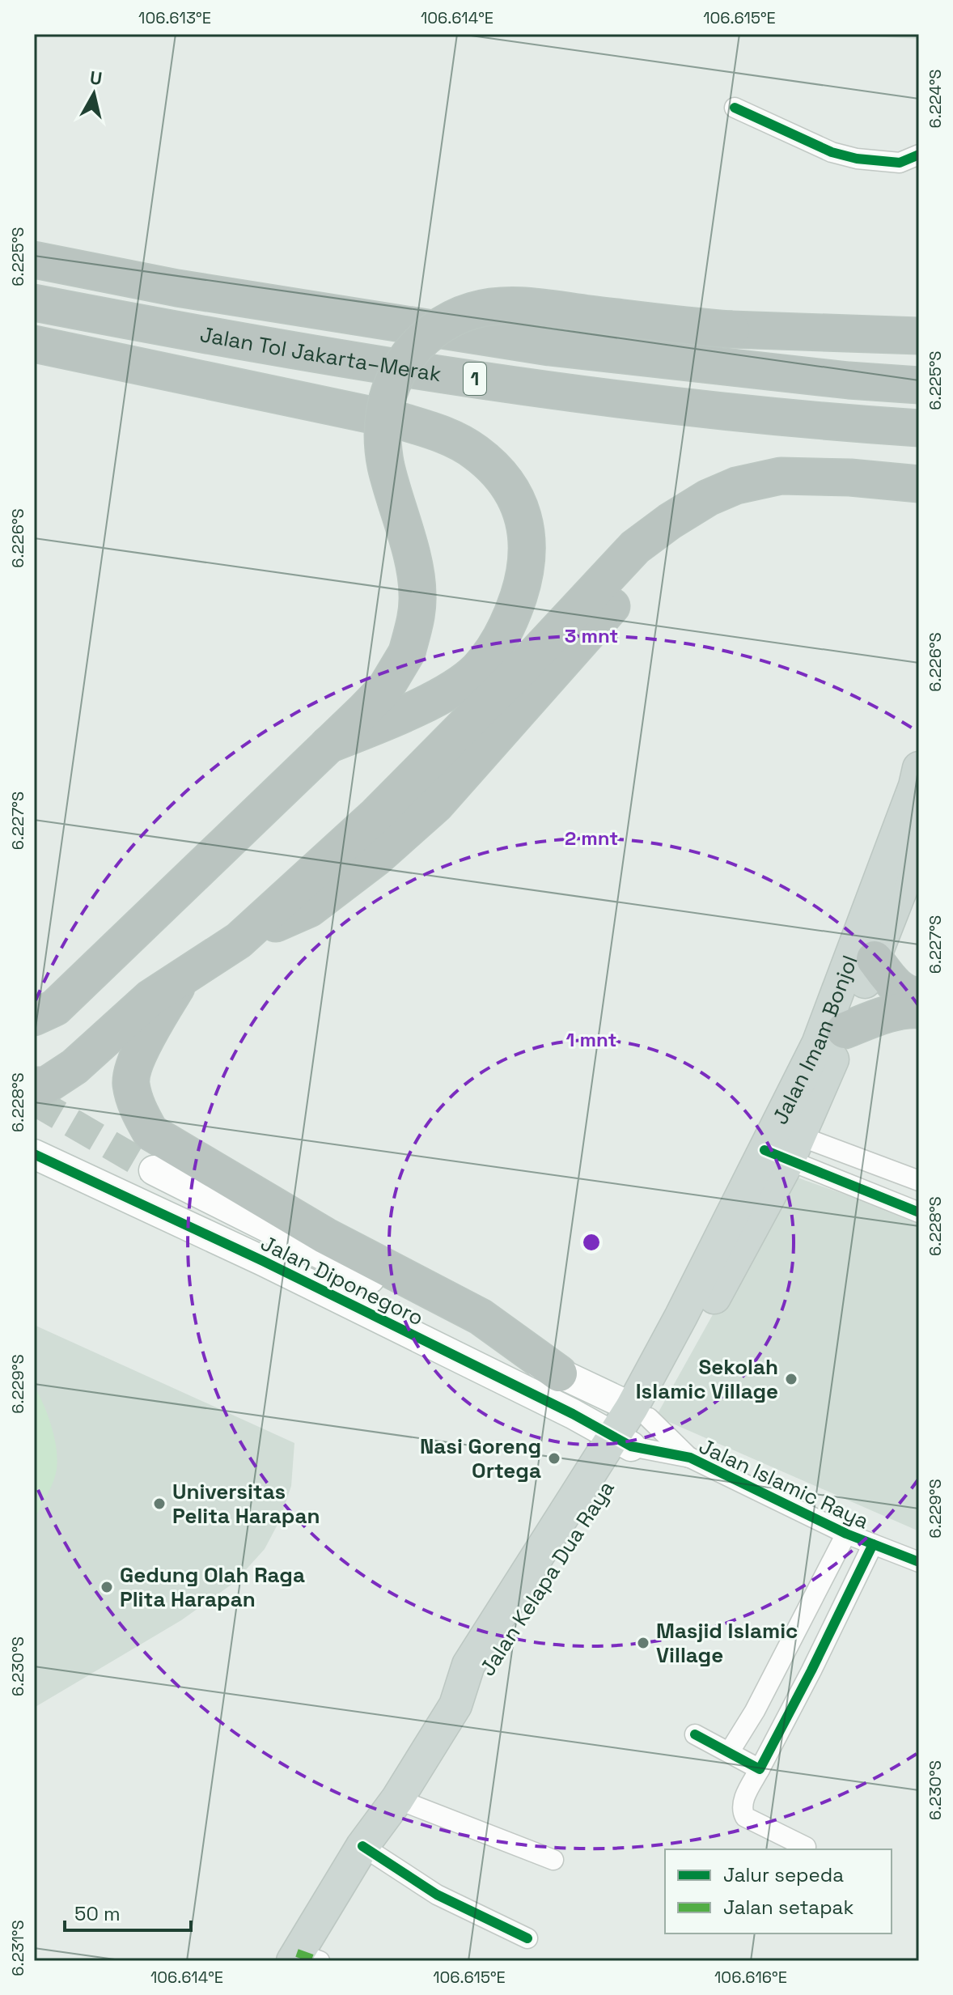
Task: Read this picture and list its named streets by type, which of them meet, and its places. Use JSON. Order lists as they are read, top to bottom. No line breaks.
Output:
{"streets":{"highway":["Jalan Tol Jakarta–Merak","1"],"main road":["Jalan Imam Bonjol","Jalan Kelapa Dua Raya"],"street":["Jalan Diponegoro","Jalan Islamic Raya"]},"crossings":[["Jalan Imam Bonjol","Jalan Diponegoro"],["Jalan Imam Bonjol","Jalan Islamic Raya"],["Jalan Imam Bonjol","Jalan Kelapa Dua Raya"],["Jalan Diponegoro","Jalan Islamic Raya"],["Jalan Diponegoro","Jalan Kelapa Dua Raya"],["Jalan Islamic Raya","Jalan Kelapa Dua Raya"]],"places":["Sekolah Islamic Village","Nasi Goreng Ortega","Universitas Pelita Harapan","Gedung Olah Raga Plita Harapan","Masjid Islamic Village"],"legend":["Jalur sepeda","Jalan setapak"],"scale_bar":"50 m","north":"top","coordinates":["106.613°E","106.614°E","106.615°E","6.224°S","6.225°S","6.226°S","6.227°S","6.228°S","6.229°S","6.230°S","6.231°S","106.616°E"],"rings":["3 mnt","2 mnt","1 mnt"]}
